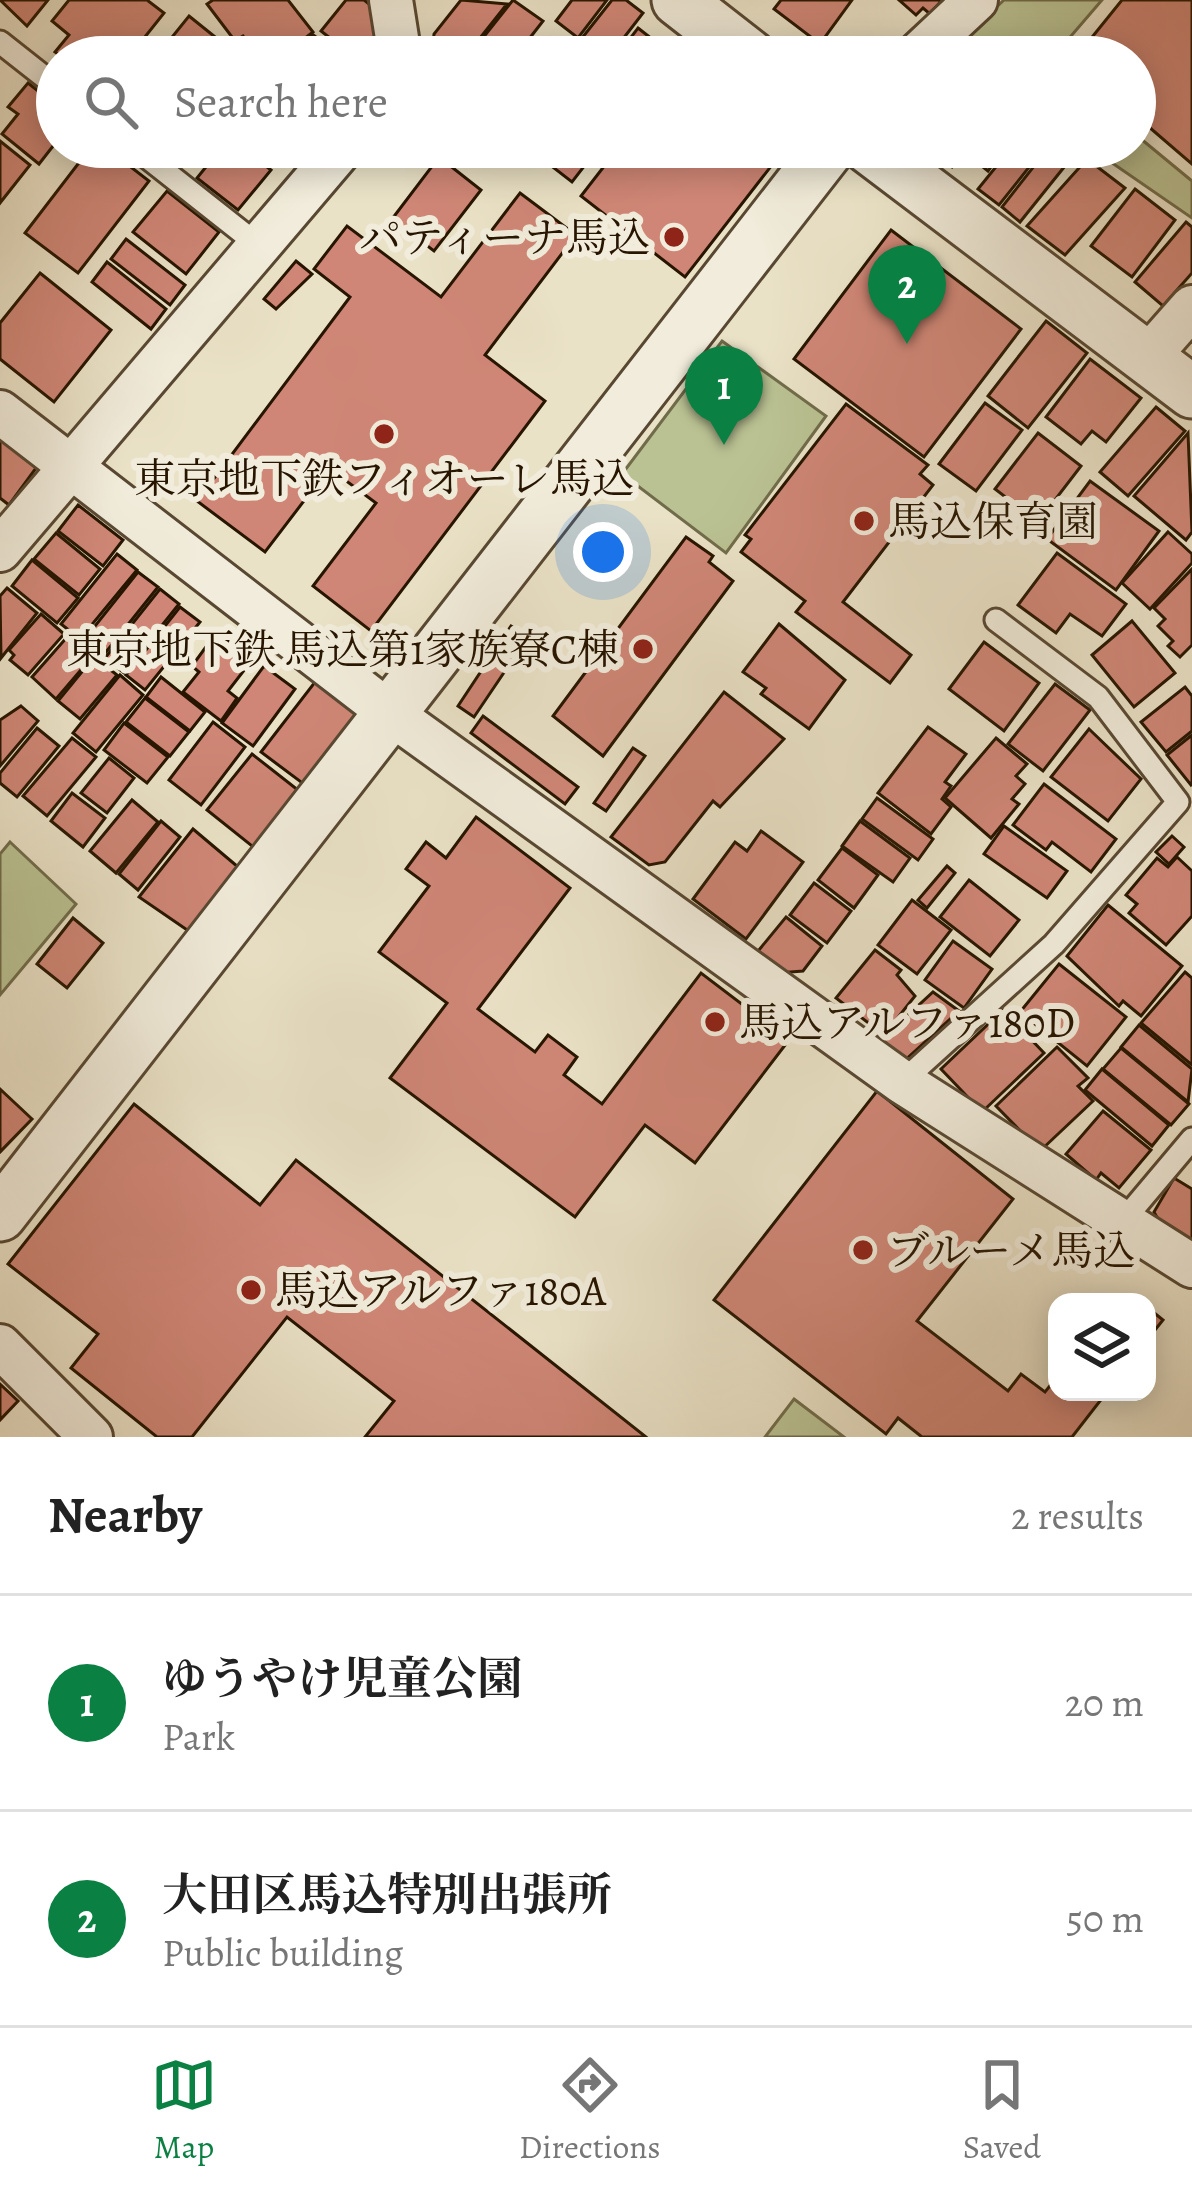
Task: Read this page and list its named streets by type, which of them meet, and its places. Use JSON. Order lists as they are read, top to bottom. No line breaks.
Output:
{"places":["パティーナ馬込","東京地下鉄フィオーレ馬込","馬込保育園","東京地下鉄 馬込第1家族寮C棟","馬込アルファ180D","ブルーメ馬込","馬込アルファ180A"],"page":{"search":"Search here","pins":["2","1"],"heading":["Nearby","2 results"],"list":[{"mark":"1","name":"ゆうやけ児童公園","note":"Park","value":"20 m"},{"mark":"2","name":"大田区馬込特別出張所","note":"Public building","value":"50 m"}],"nav":["Map","Directions","Saved"]}}
